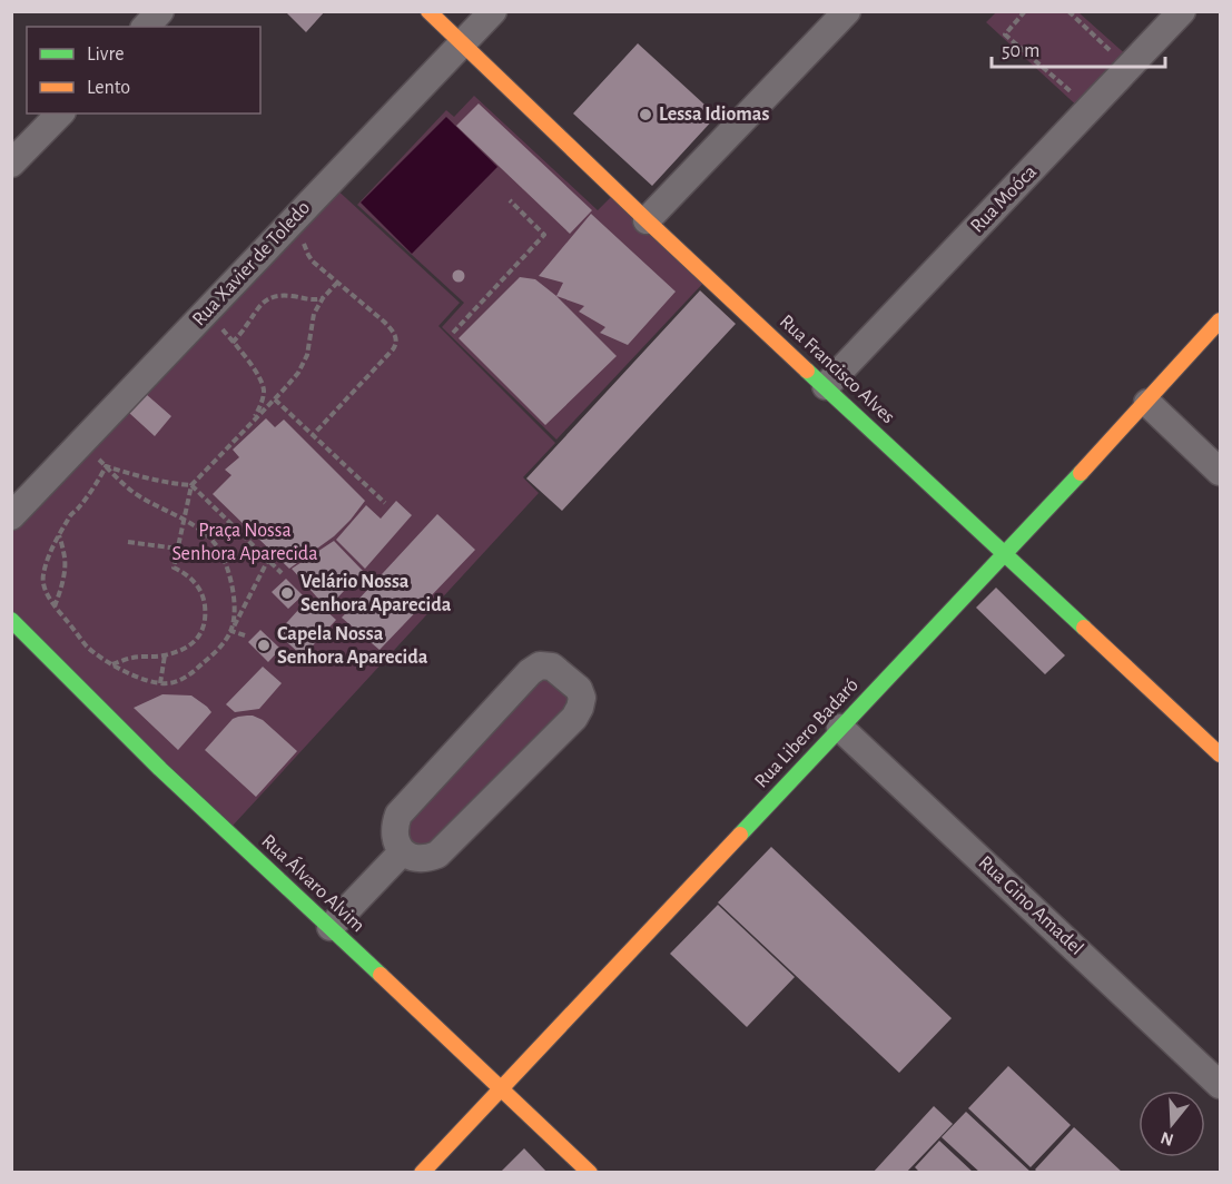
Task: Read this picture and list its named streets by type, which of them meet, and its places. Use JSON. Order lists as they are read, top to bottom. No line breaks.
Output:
{"streets":{"street":["Rua Moóca","Rua Xavier de Toledo","Rua Francisco Alves","Rua Libero Badaró","Rua Álvaro Alvim","Rua Gino Amadel"]},"crossings":[["Rua Moóca","Rua Francisco Alves"],["Rua Xavier de Toledo","Rua Francisco Alves"],["Rua Francisco Alves","Rua Libero Badaró"],["Rua Libero Badaró","Rua Álvaro Alvim"],["Rua Libero Badaró","Rua Gino Amadel"]],"parks":["Praça Nossa Senhora Aparecida"],"places":["Lessa Idiomas","Velário Nossa Senhora Aparecida","Capela Nossa Senhora Aparecida"],"legend":["Livre","Lento"],"scale_bar":"50 m","north":"bottom"}
